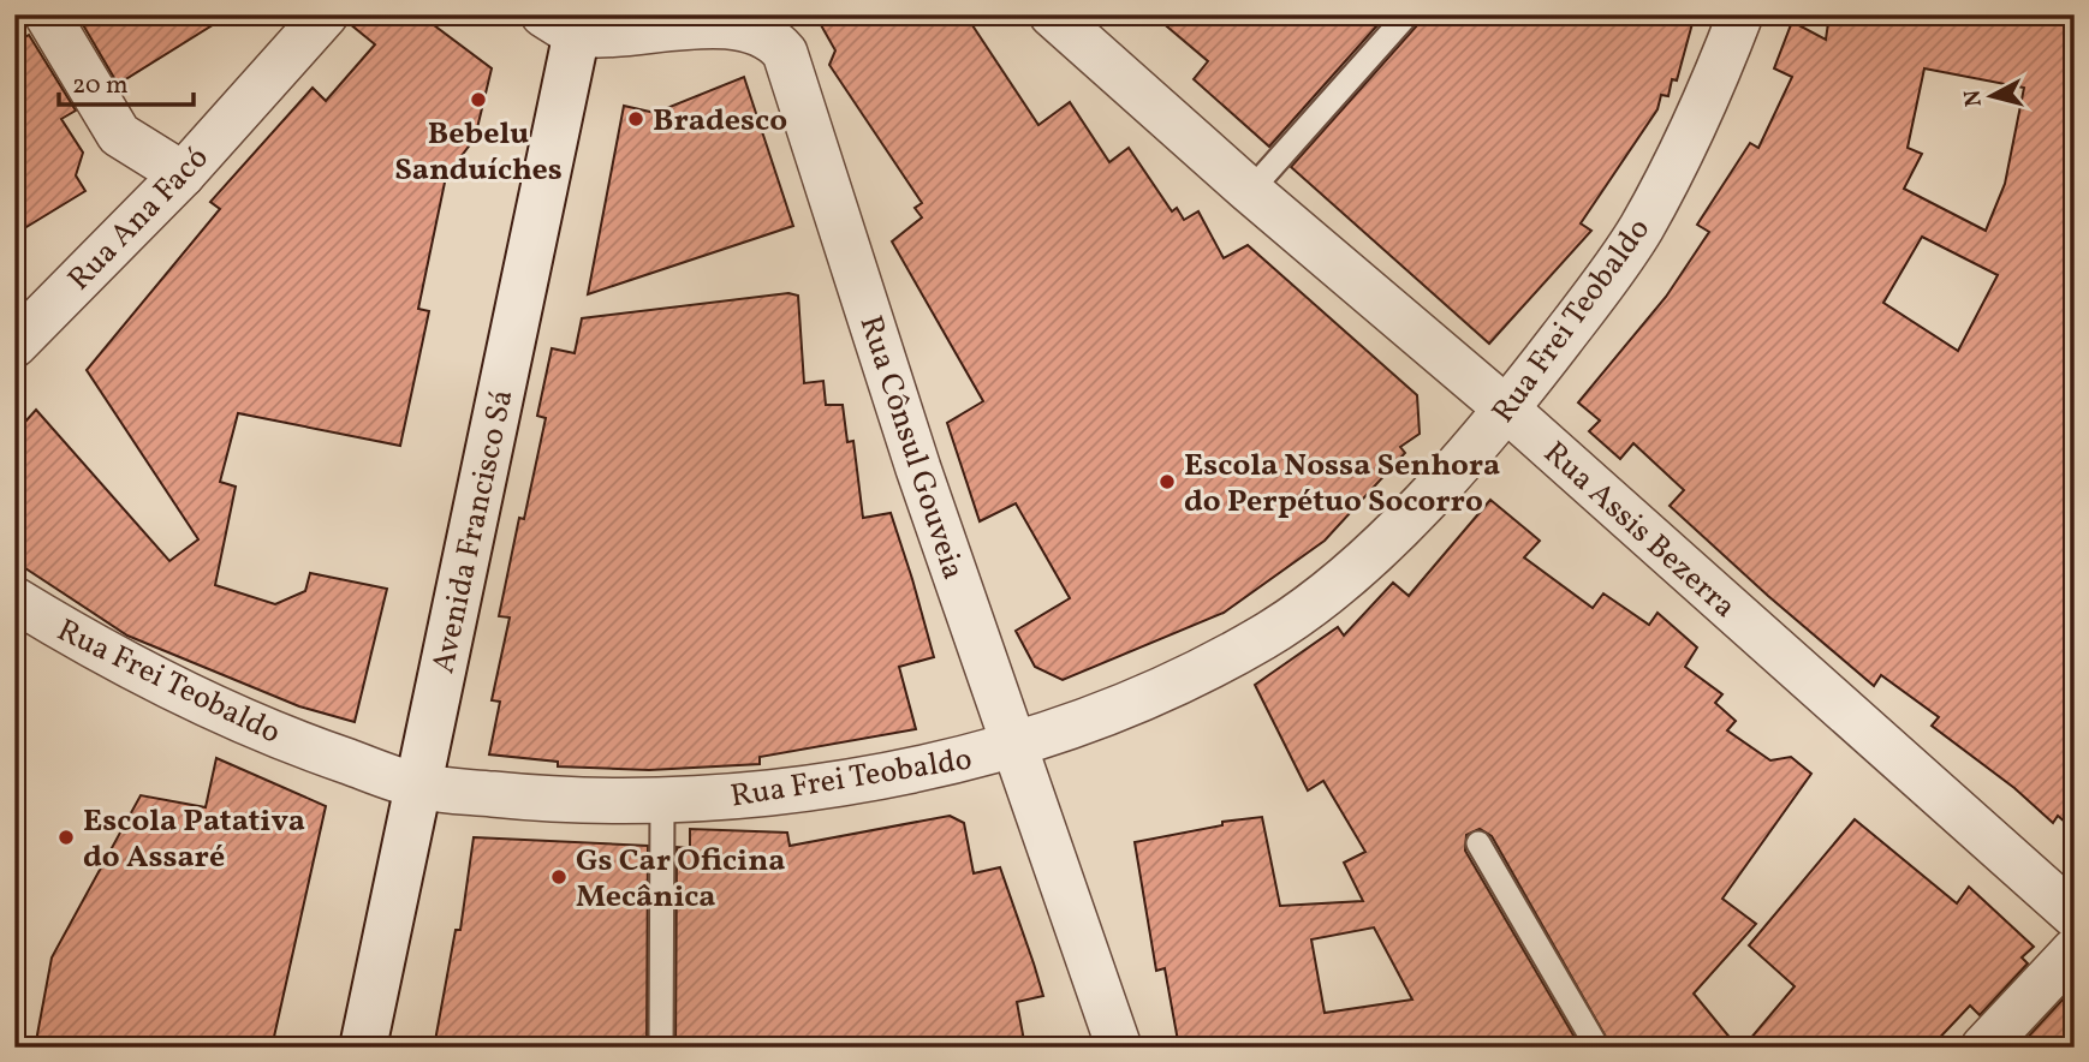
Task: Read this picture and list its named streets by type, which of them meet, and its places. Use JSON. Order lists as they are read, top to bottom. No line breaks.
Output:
{"streets":{"main road":["Avenida Francisco Sá"],"street":["Rua Ana Facó","Rua Frei Teobaldo","Rua Cônsul Gouveia","Rua Assis Bezerra"]},"crossings":[["Rua Frei Teobaldo","Rua Cônsul Gouveia"],["Rua Frei Teobaldo","Rua Assis Bezerra"],["Rua Frei Teobaldo","Avenida Francisco Sá"],["Rua Cônsul Gouveia","Avenida Francisco Sá"]],"places":["Bebelu Sanduíches","Bradesco","Escola Nossa Senhora do Perpétuo Socorro","Escola Patativa do Assaré","Gs Car Oficina Mecânica"],"scale_bar":"20 m","north":"left"}
